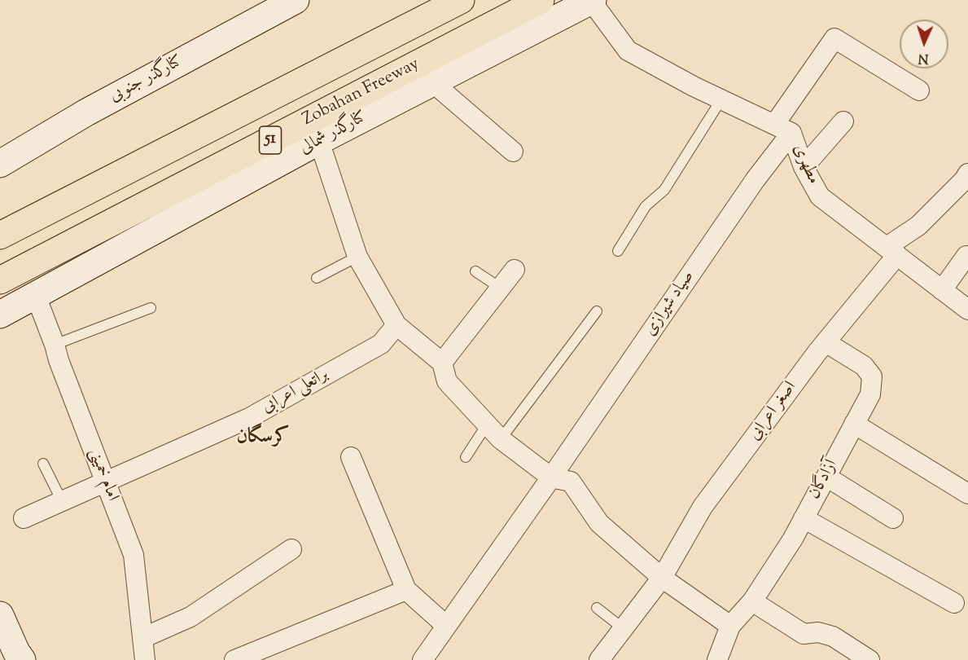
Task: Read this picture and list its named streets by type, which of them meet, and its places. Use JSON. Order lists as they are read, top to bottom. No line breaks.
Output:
{"streets":{"highway":["Zobahan Freeway","51"],"main road":["کنارگذر جنوبی","کنارگذر شمالی"],"street":["مطهری","صیاد شیرازی","براتعلی اعرابی","اصغر اعرابی","امام خمینی","آزادگان"]},"crossings":[["کنارگذر شمالی","امام خمینی"],["مطهری","صیاد شیرازی"],["مطهری","اصغر اعرابی"],["براتعلی اعرابی","امام خمینی"],["اصغر اعرابی","آزادگان"]],"districts":["کرسگان"],"north":"bottom"}
